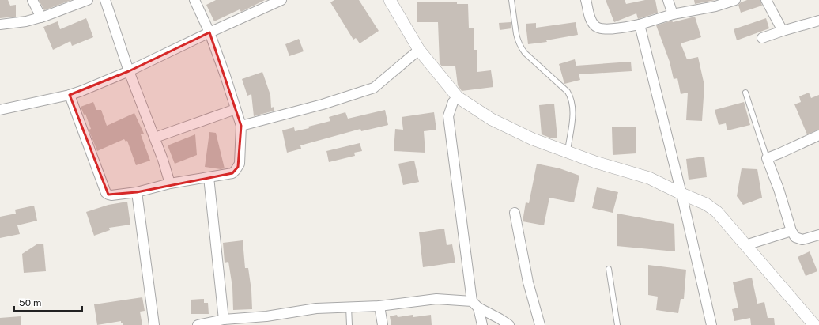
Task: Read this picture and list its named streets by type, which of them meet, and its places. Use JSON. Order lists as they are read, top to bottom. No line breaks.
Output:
{"scale_bar":"50 m"}
